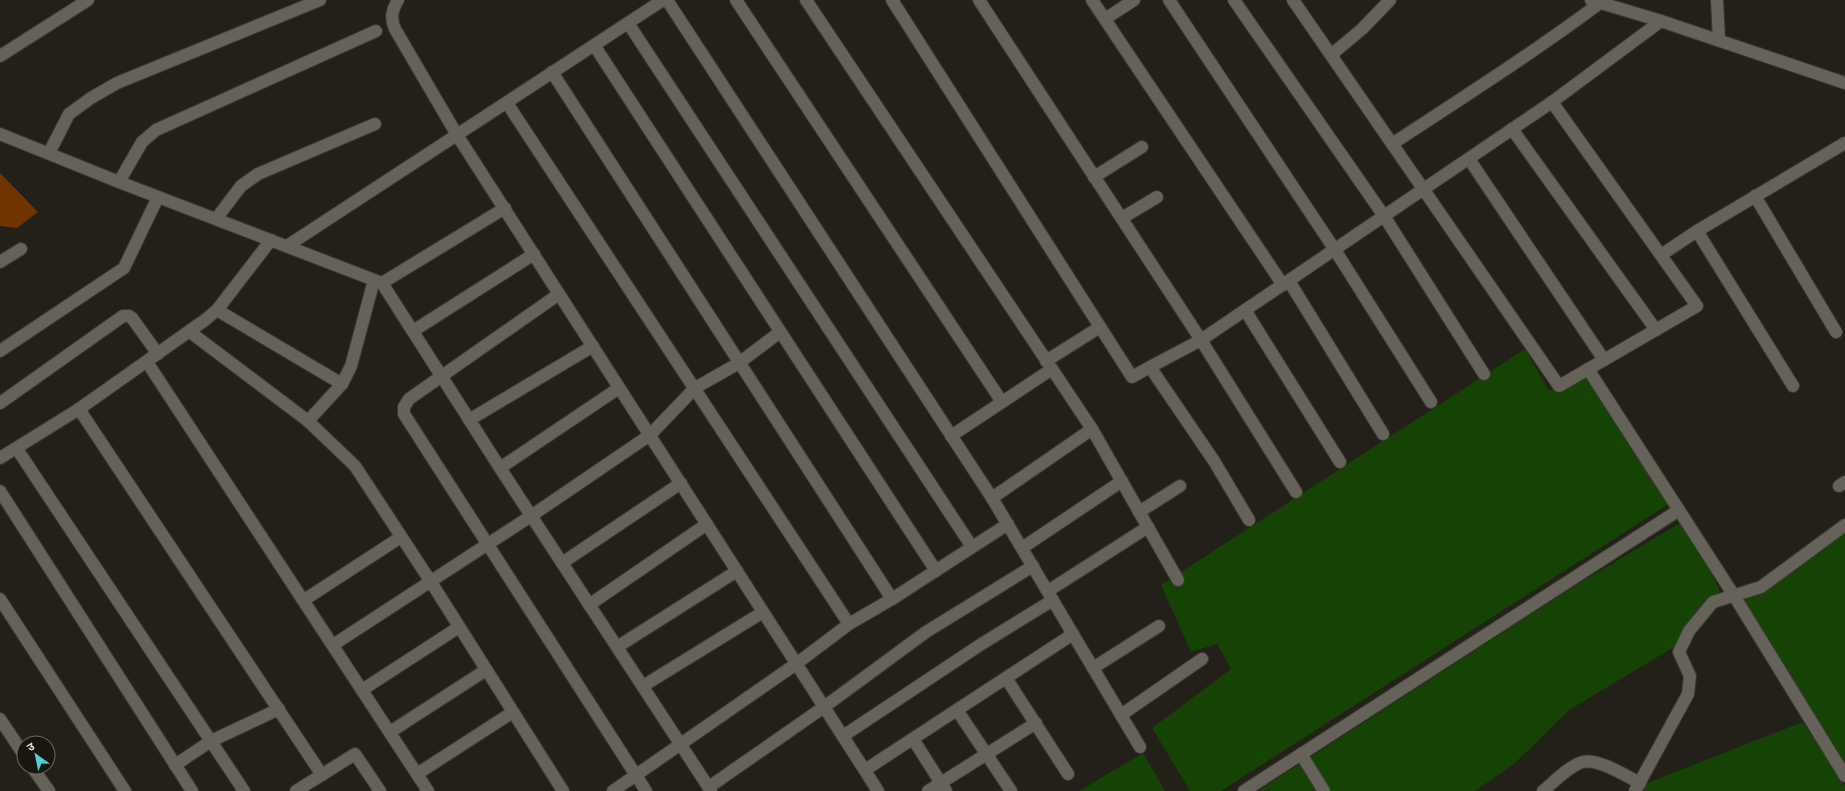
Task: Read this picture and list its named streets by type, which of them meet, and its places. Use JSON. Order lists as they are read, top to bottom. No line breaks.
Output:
{"north":"top left"}
